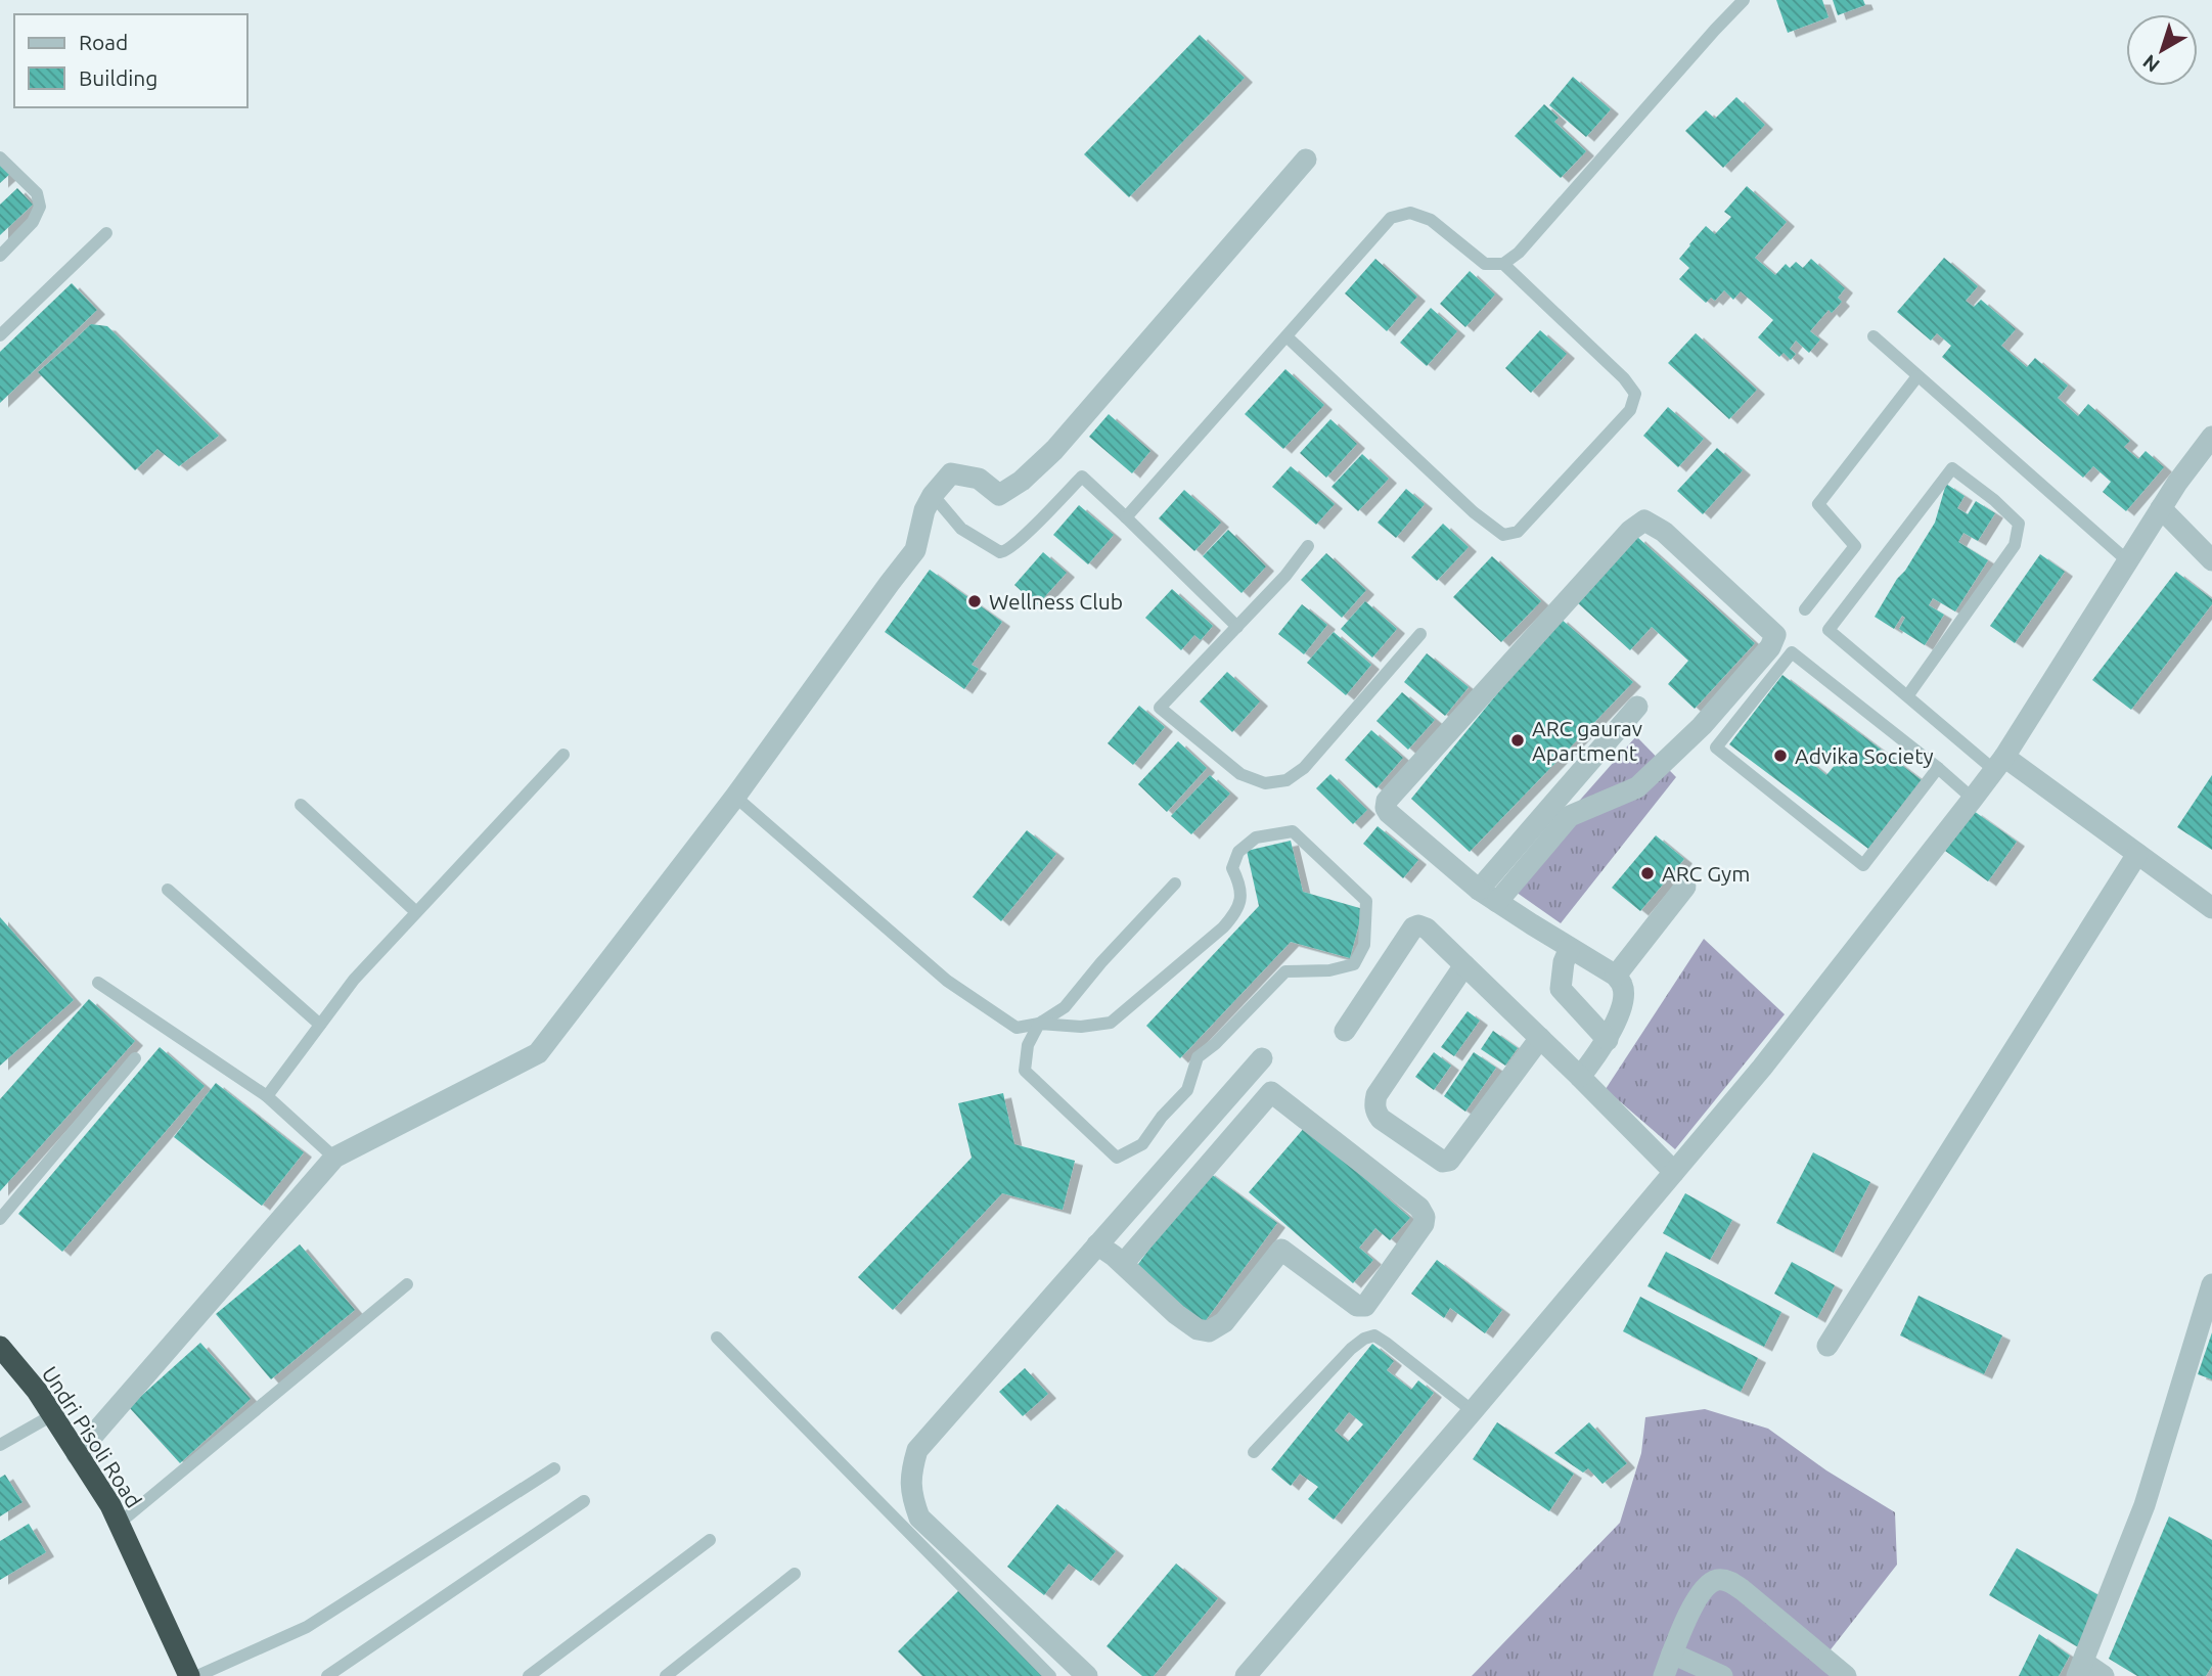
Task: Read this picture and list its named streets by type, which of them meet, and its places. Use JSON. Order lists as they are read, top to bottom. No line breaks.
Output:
{"streets":{"highway":["Undri Pisoli Road"]},"places":["Wellness Club","ARC gaurav Apartment","Advika Society","ARC Gym"],"legend":["Road","Building"],"north":"bottom left"}
